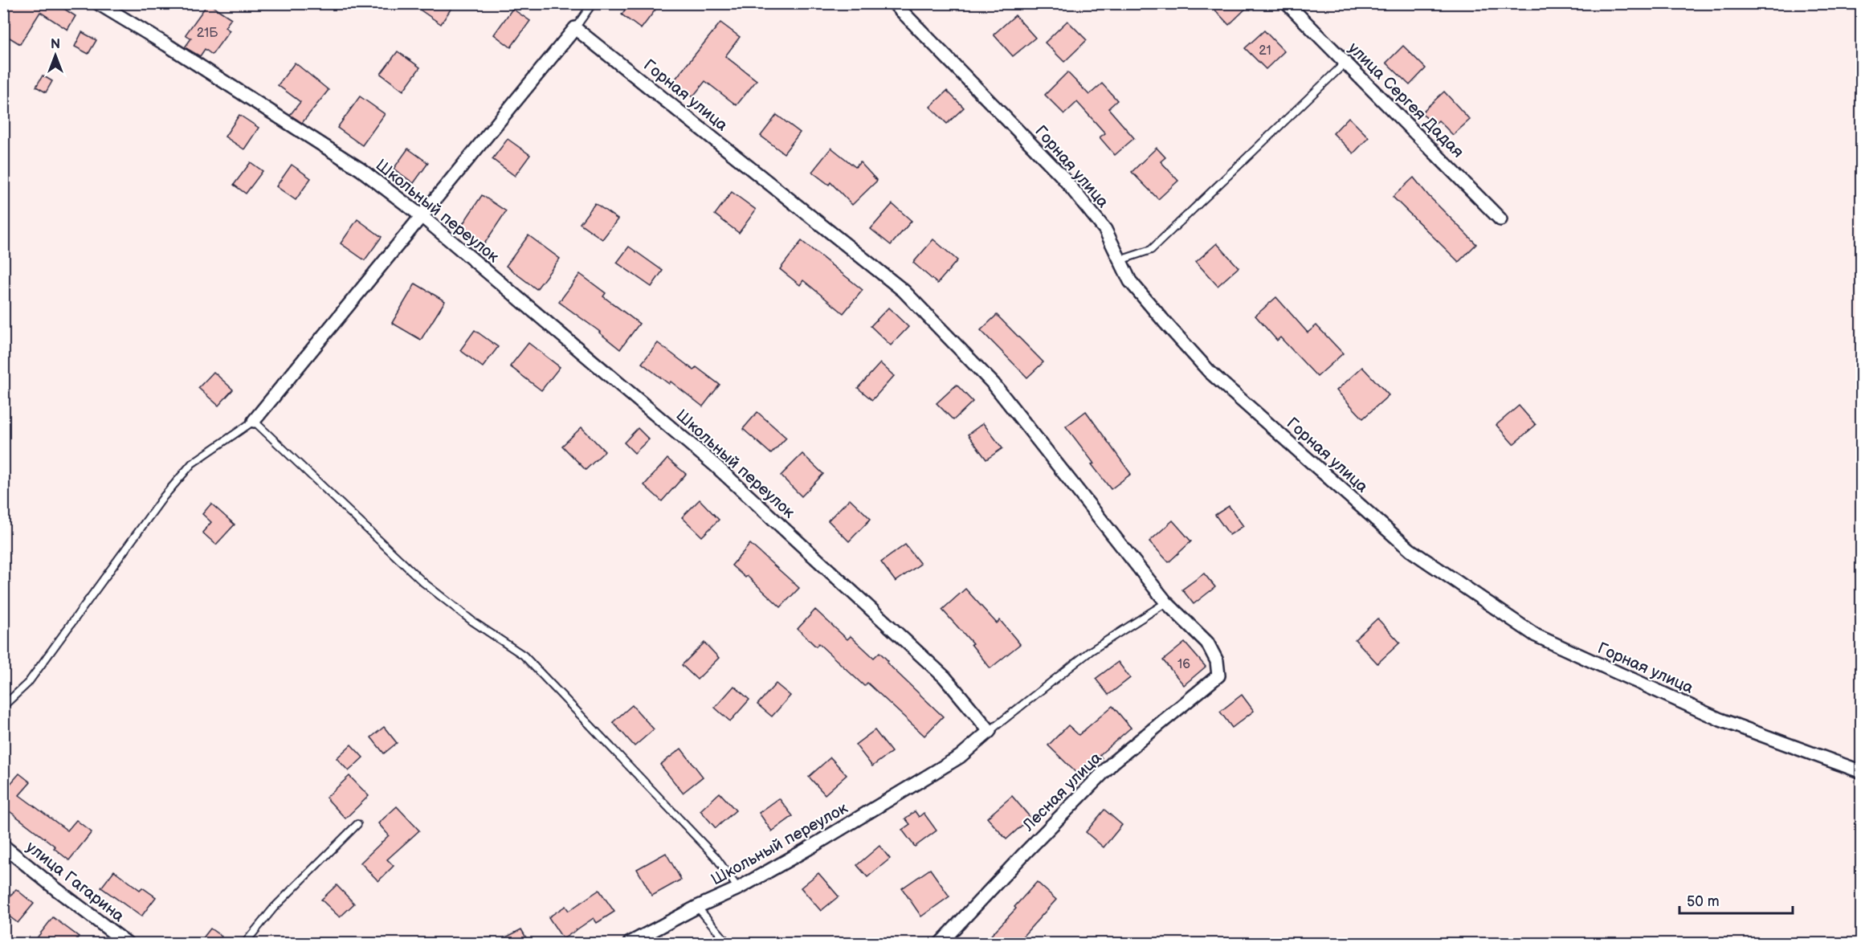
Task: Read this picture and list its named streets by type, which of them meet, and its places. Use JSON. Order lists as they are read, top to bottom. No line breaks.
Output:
{"streets":{"street":["Горная улица","улица Сергея Дадая","Школьный переулок","Лесная улица","улица Гагарина"]},"crossings":[["Горная улица","Лесная улица"]],"house_numbers":["21Б","21","16"],"scale_bar":"50 m","north":"top"}
